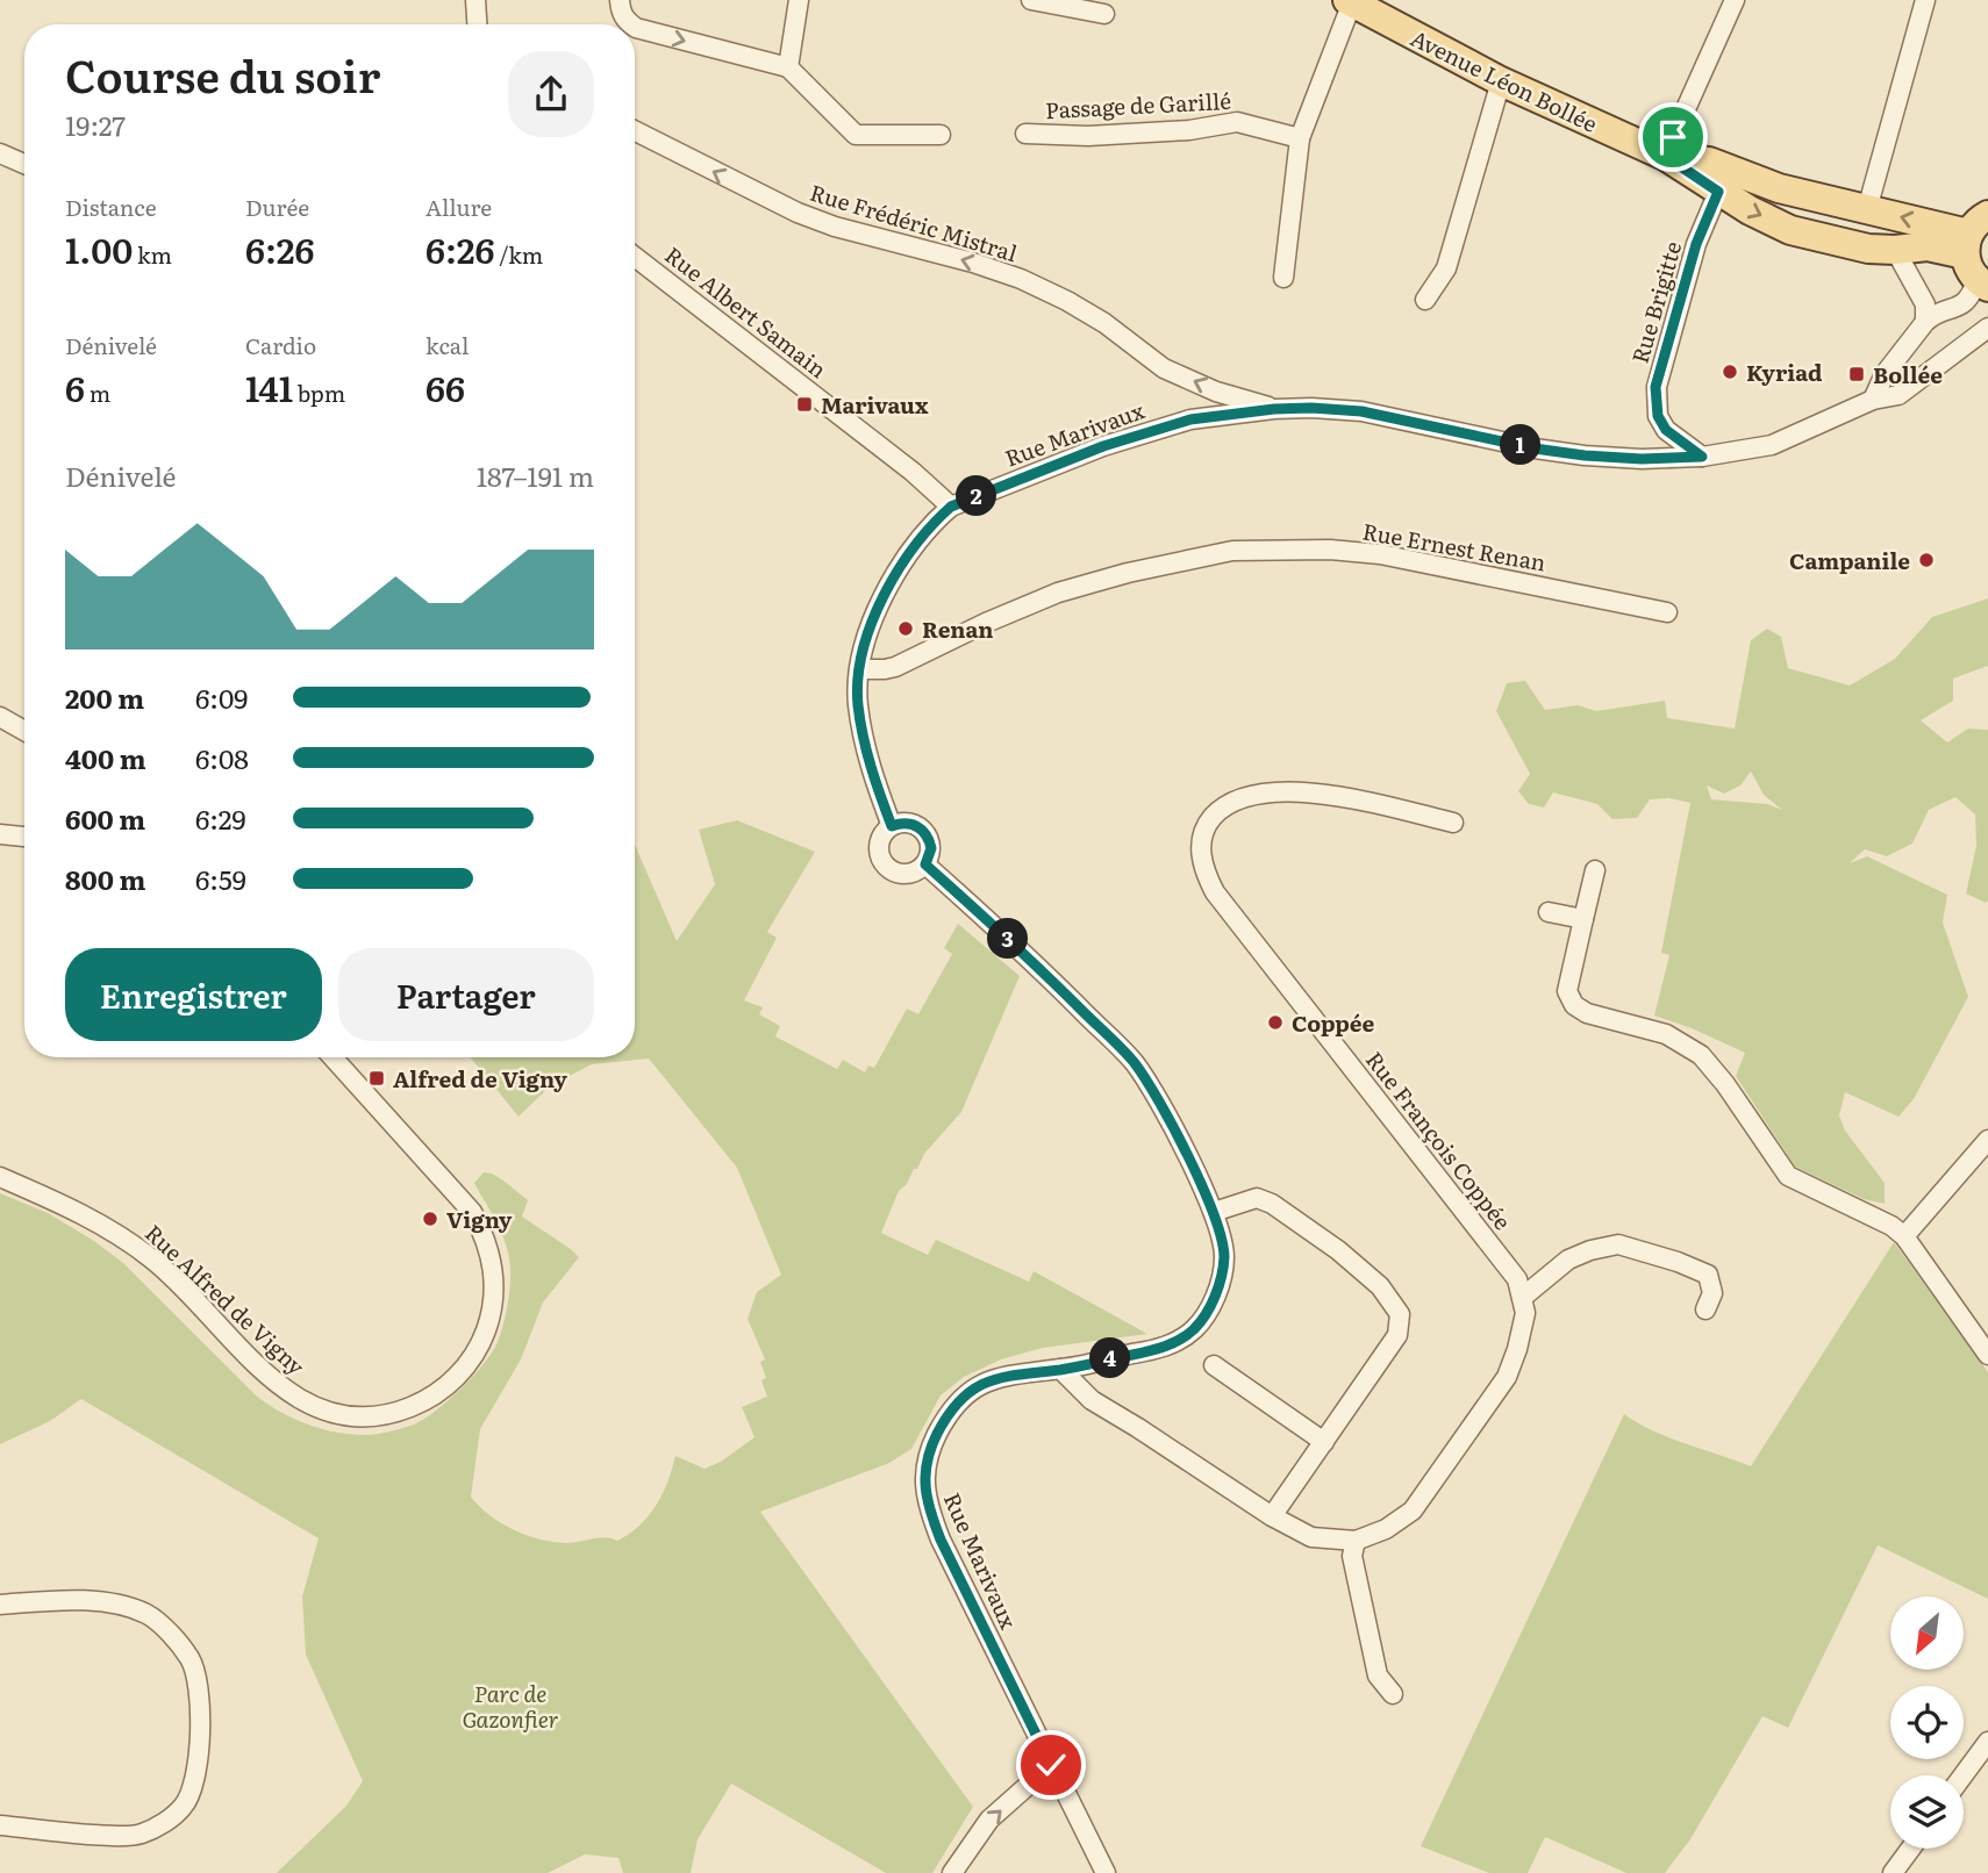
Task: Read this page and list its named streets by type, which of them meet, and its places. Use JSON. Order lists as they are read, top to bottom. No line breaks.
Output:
{"streets":{"main road":["Avenue Léon Bollée"],"street":["Passage de Garillé","Rue Frédéric Mistral","Rue Brigitte","Rue Albert Samain","Rue Marivaux","Rue Ernest Renan","Rue François Coppée","Rue Alfred de Vigny"]},"crossings":[["Avenue Léon Bollée","Rue Brigitte"],["Rue Frédéric Mistral","Rue Marivaux"],["Rue Albert Samain","Rue Marivaux"],["Rue Marivaux","Rue Ernest Renan"],["Rue Marivaux","Rue François Coppée"]],"parks":["Parc de Gazonfier"],"places":{"other":["Kyriad","Campanile","Renan","Coppée","Vigny"],"transit":["Bollée","Marivaux","Alfred de Vigny"]},"north":"bottom left","page":{"heading":["Course du soir","19:27"],"stats":[["Distance","1.00 km"],["Durée","6:26"],["Allure","6:26 /km"],["Dénivelé","6 m"],["Cardio","141 bpm"],["kcal","66"]],"pins":["1","2","3","4"],"chart":["Dénivelé","187–191 m"],"list":[{"name":"200 m","note":"6:09"},{"name":"400 m","note":"6:08"},{"name":"600 m","note":"6:29"},{"name":"800 m","note":"6:59"}],"buttons":["Enregistrer","Partager"]}}
